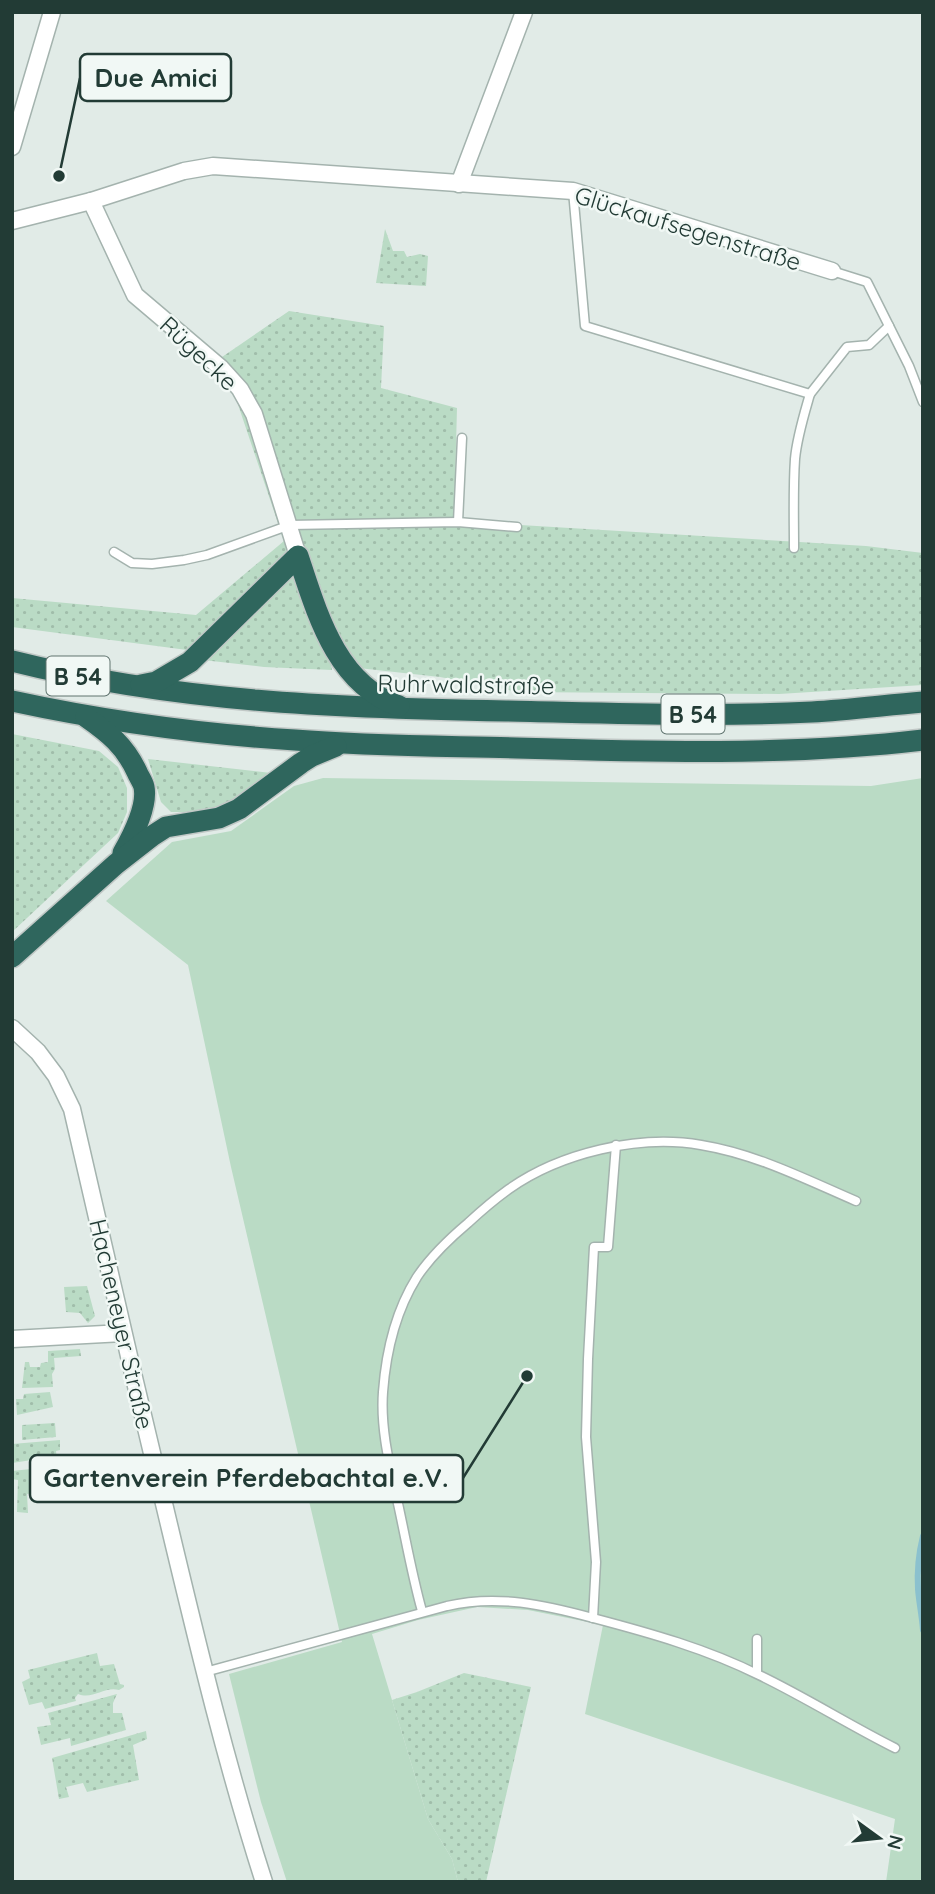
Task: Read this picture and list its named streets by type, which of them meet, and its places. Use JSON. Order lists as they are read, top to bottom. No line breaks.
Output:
{"streets":{"highway":["B 54","Ruhrwaldstraße"],"street":["Glückaufsegenstraße","Rügecke","Hacheneyer Straße"]},"crossings":[["Glückaufsegenstraße","Rügecke"]],"places":["Due Amici","Gartenverein Pferdebachtal e.V."],"north":"right"}
